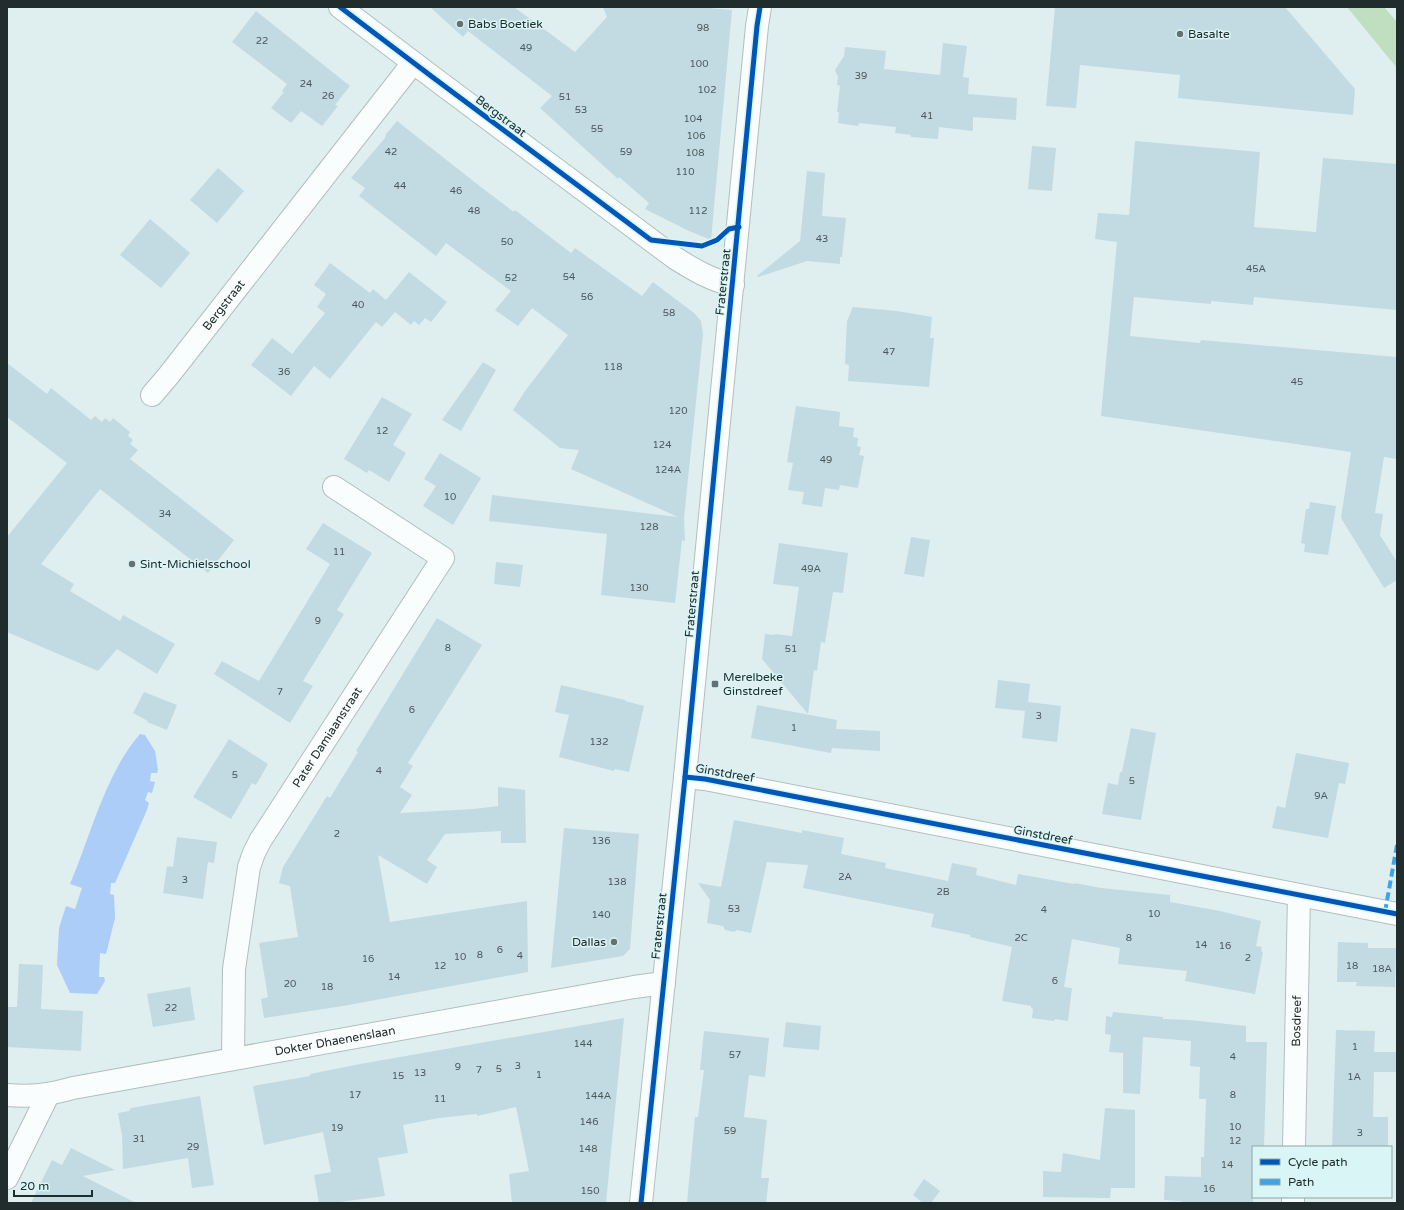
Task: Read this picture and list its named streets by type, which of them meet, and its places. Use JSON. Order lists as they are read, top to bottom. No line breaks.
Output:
{"streets":{"street":["Bergstraat","Fraterstraat","Pater Damiaanstraat","Ginstdreef","Bosdreef","Dokter Dhaenenslaan"]},"crossings":[["Bergstraat","Fraterstraat"],["Fraterstraat","Ginstdreef"],["Fraterstraat","Dokter Dhaenenslaan"],["Pater Damiaanstraat","Dokter Dhaenenslaan"],["Ginstdreef","Bosdreef"]],"places":{"other":["Babs Boetiek","Basalte","Sint-Michielsschool","Dallas"],"transit":["Merelbeke Ginstdreef"]},"house_numbers":["98","22","49","100","39","24","102","26","51","53","41","104","55","106","42","59","108","110","44","46","48","112","43","50","45A","54","52","56","40","58","47","118","36","45","120","12","124","49","124A","10","34","128","11","49A","130","9","8","51","7","6","3","1","132","4","5","5","9A","2","136","2A","3","138","2B","53","4","10","140","2C","8","14","16","6","8","4","10","2","16","12","18","18A","14","6","20","18","22","144","1","57","4","3","9","5","7","13","1","15","1A","17","8","144A","11","146","10","19","59","3","31","12","29","148","14","16","150"],"legend":["Cycle path","Path"],"scale_bar":"20 m"}
